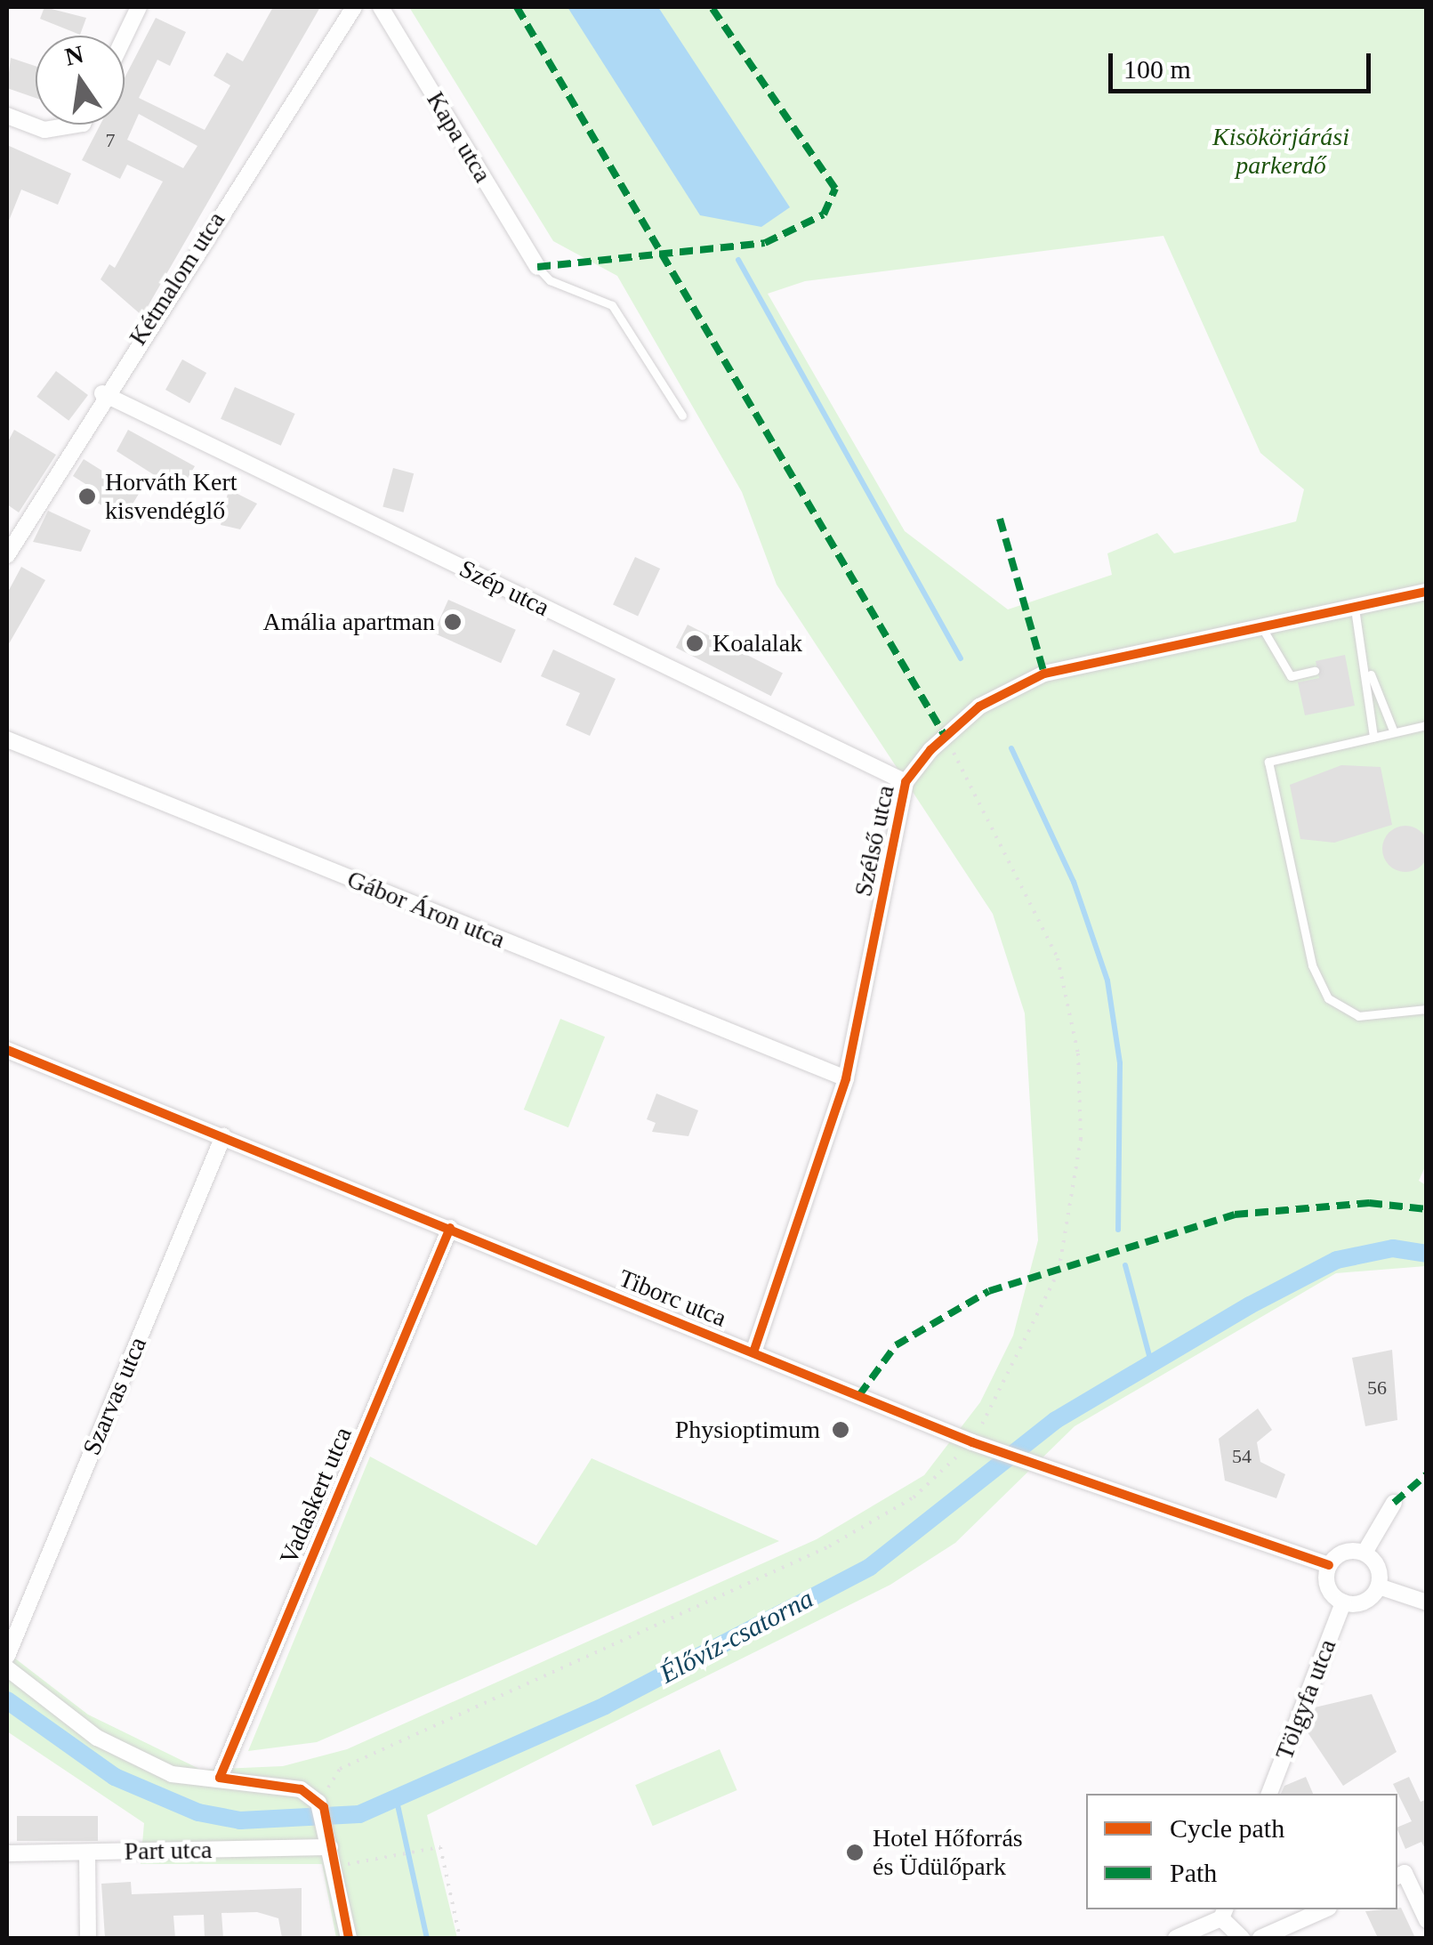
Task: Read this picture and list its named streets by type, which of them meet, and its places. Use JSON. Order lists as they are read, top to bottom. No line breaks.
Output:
{"streets":{"street":["Kapa utca","Kétmalom utca","Szép utca","Szélső utca","Gábor Áron utca","Tiborc utca","Szarvas utca","Vadaskert utca","Tölgyfa utca","Part utca"]},"crossings":[["Kétmalom utca","Szép utca"],["Szép utca","Szélső utca"],["Szélső utca","Gábor Áron utca"],["Szélső utca","Tiborc utca"],["Tiborc utca","Szarvas utca"],["Tiborc utca","Vadaskert utca"],["Tiborc utca","Tölgyfa utca"]],"water":["Élővíz-csatorna"],"parks":["Kisökörjárási parkerdő"],"places":["Horváth Kert kisvendéglő","Amália apartman","Koalalak","Physioptimum","Hotel Hőforrás és Üdülőpark"],"house_numbers":["7","56","54"],"legend":["Cycle path","Path"],"scale_bar":"100 m","north":"top"}
